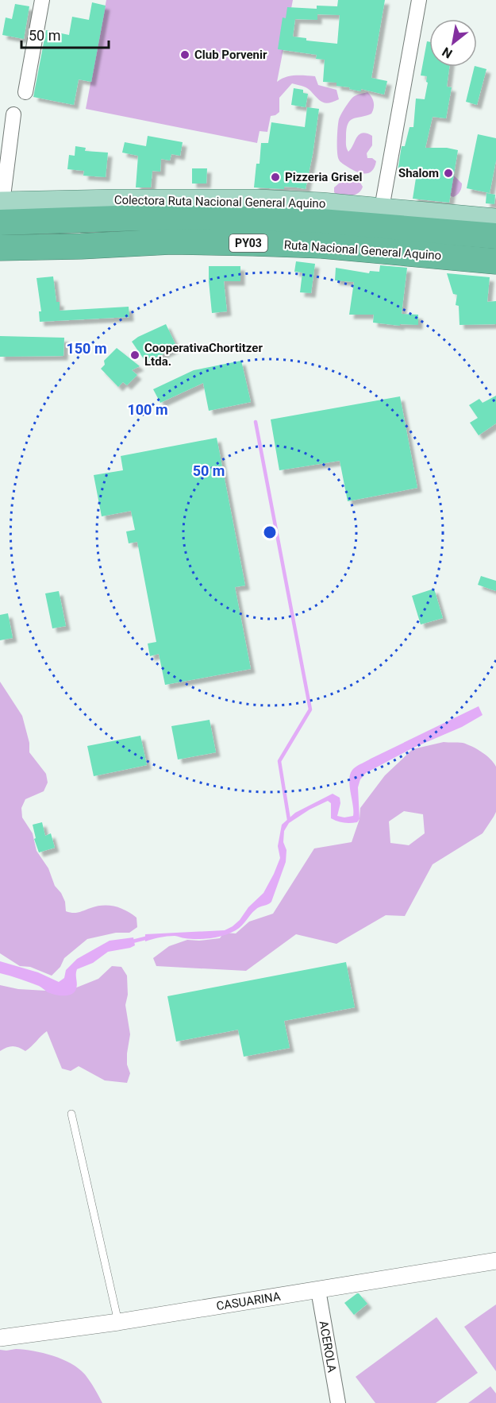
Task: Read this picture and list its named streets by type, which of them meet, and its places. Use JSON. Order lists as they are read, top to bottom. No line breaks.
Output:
{"streets":{"highway":["PY03","Ruta Nacional General Aquino"],"main road":["Colectora Ruta Nacional General Aquino"],"street":["CASUARINA","ACEROLA"]},"crossings":[["Colectora Ruta Nacional General Aquino","Ruta Nacional General Aquino"],["CASUARINA","ACEROLA"]],"places":["Club Porvenir","Shalom","Pizzeria Grisel","CooperativaChortitzer Ltda."],"scale_bar":"50 m","north":"bottom left","rings":["150 m","100 m","50 m"]}
